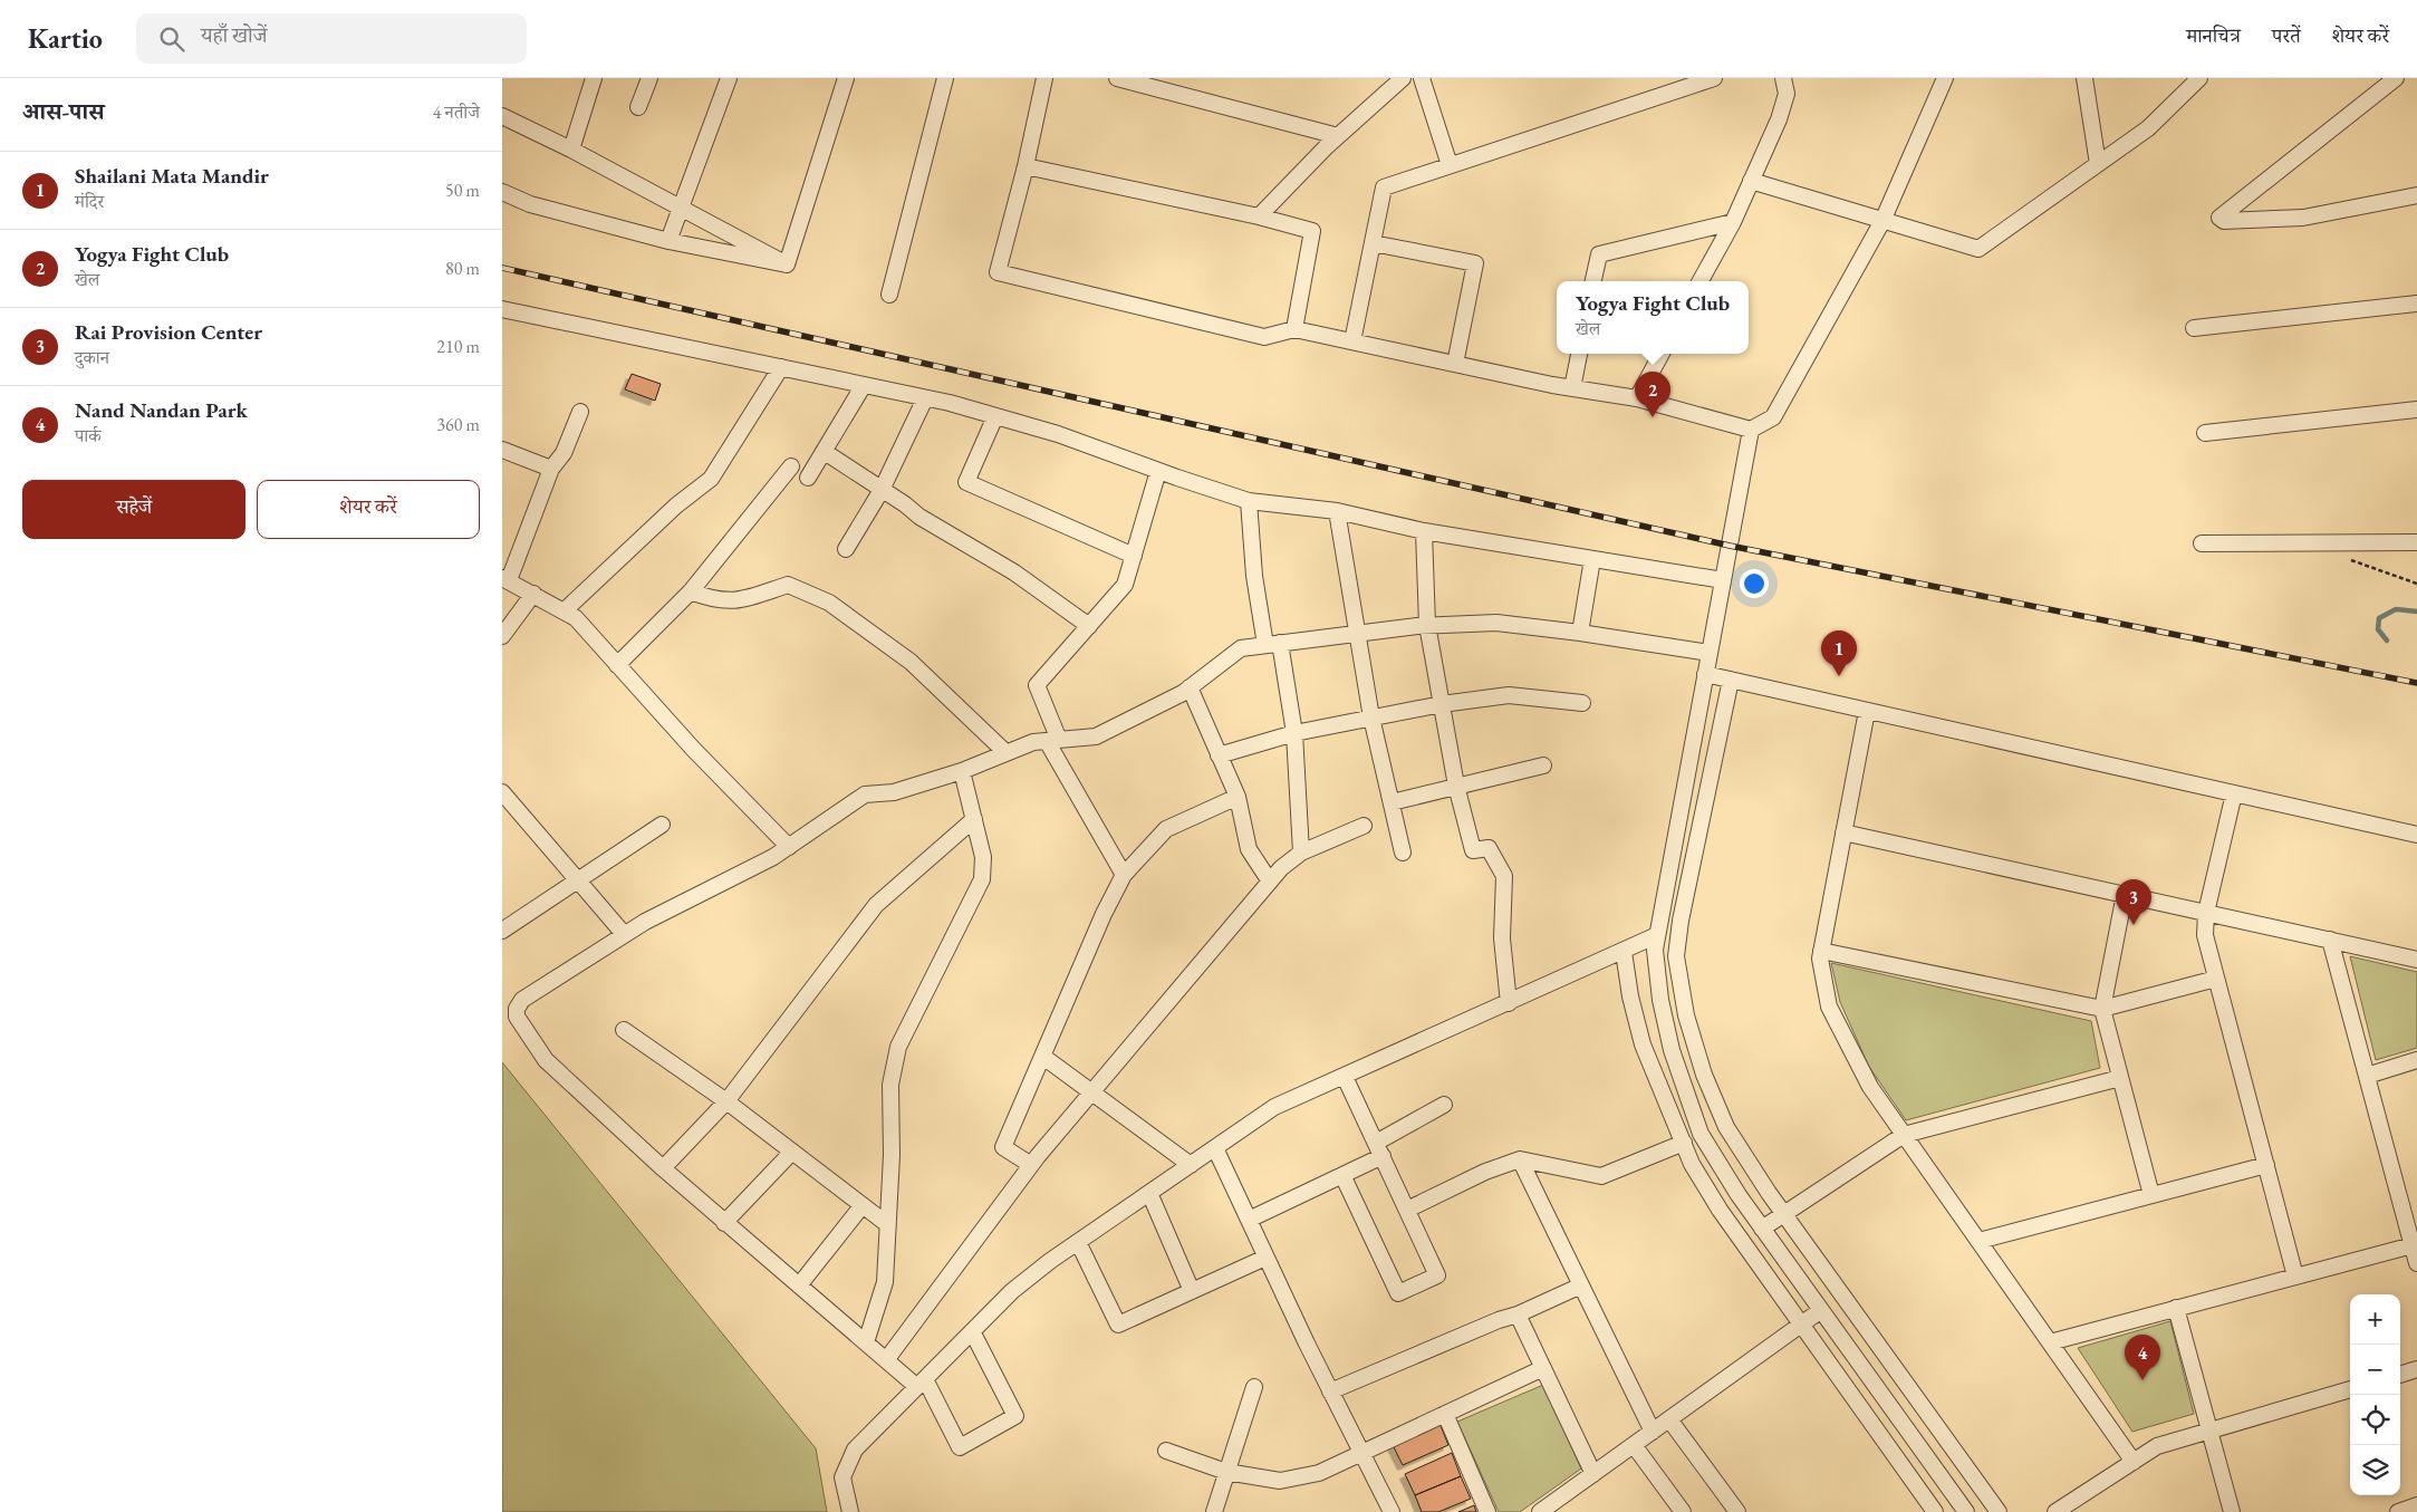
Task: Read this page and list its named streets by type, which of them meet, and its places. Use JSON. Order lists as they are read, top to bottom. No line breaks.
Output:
{"page":{"header":"Kartio","search":"यहाँ खोजें","nav":["मानचित्र","परतें","शेयर करें"],"heading":["आस-पास","4 नतीजे"],"list":[{"mark":"1","name":"Shailani Mata Mandir","note":"मंदिर","value":"50 m"},{"mark":"2","name":"Yogya Fight Club","note":"खेल","value":"80 m"},{"mark":"3","name":"Rai Provision Center","note":"दुकान","value":"210 m"},{"mark":"4","name":"Nand Nandan Park","note":"पार्क","value":"360 m"}],"popup":["Yogya Fight Club","खेल"],"pins":["2","1","3","4"],"buttons":["सहेजें","शेयर करें"],"map_buttons":["+","−"]}}
